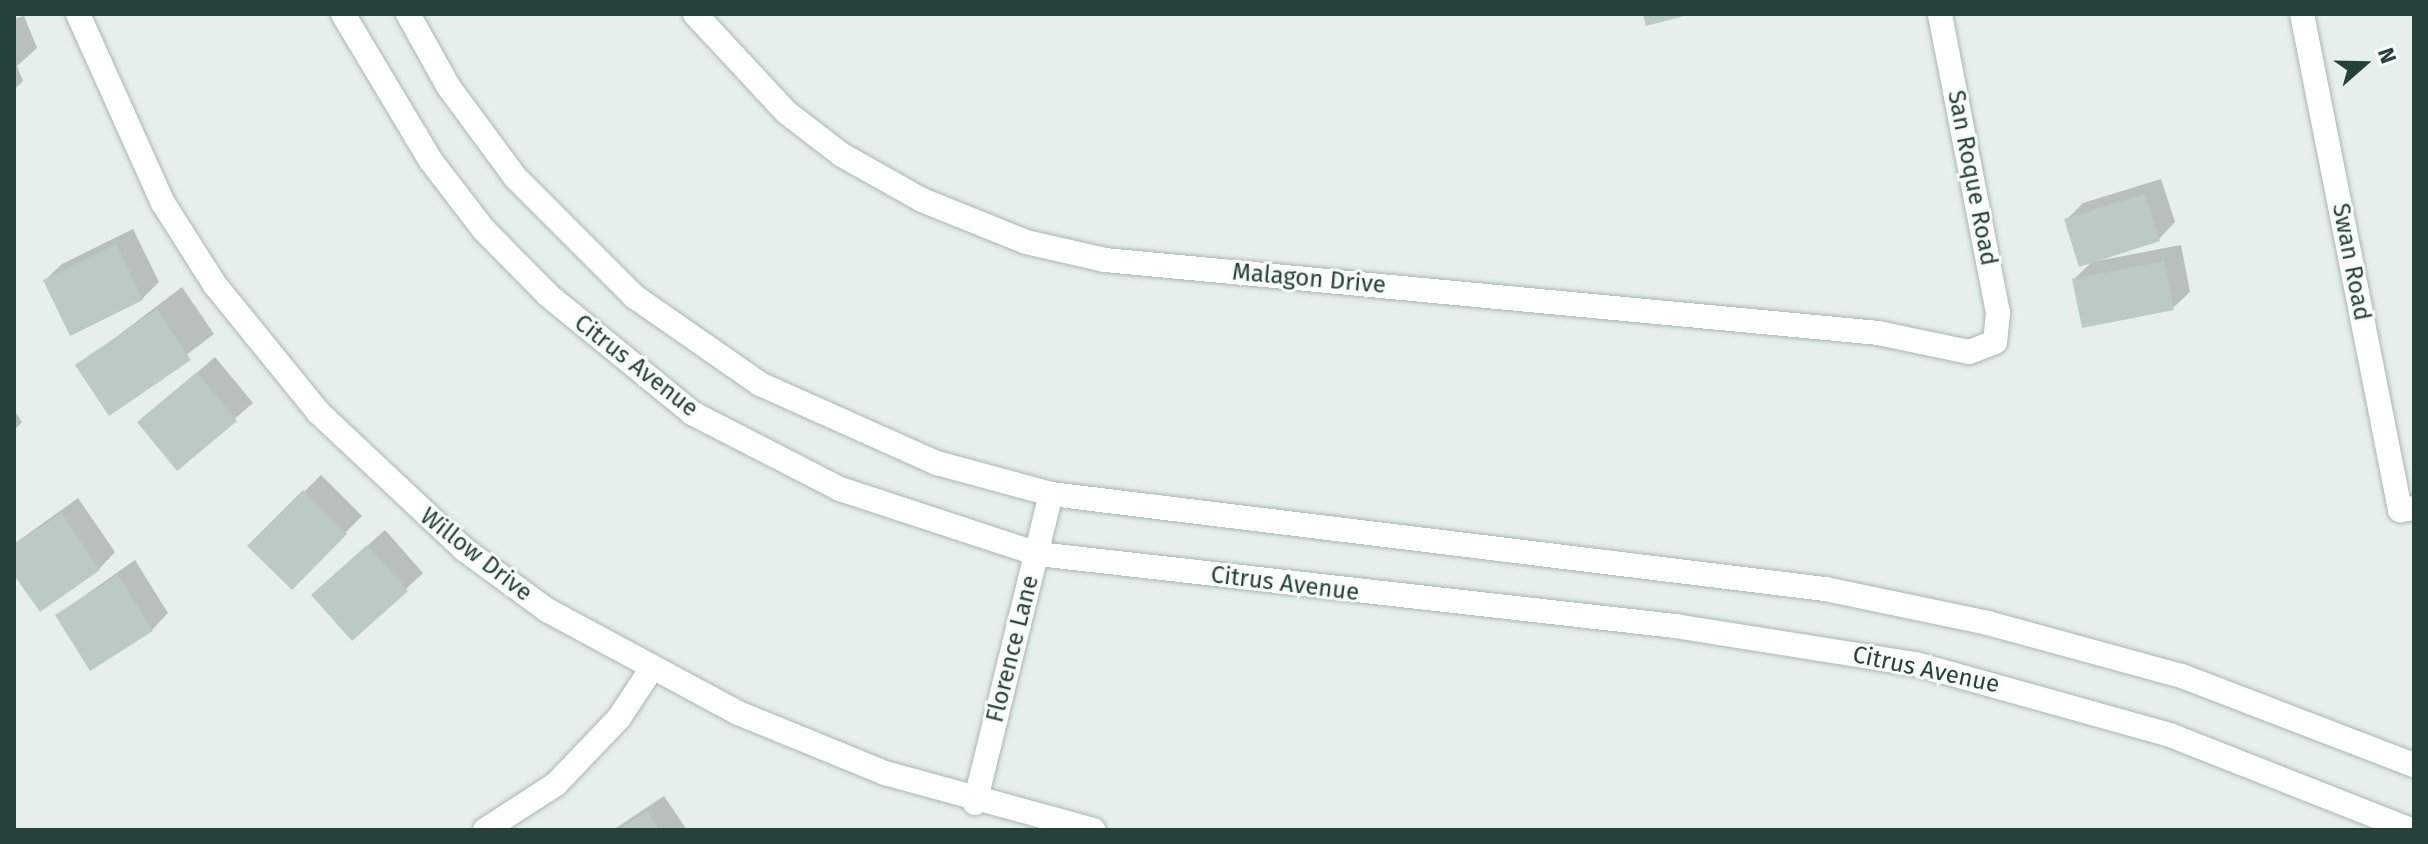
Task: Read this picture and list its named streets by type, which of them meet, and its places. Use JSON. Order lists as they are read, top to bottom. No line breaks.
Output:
{"streets":{"street":["San Roque Road","Swan Road","Malagon Drive","Citrus Avenue","Willow Drive","Florence Lane"]},"crossings":[["San Roque Road","Malagon Drive"],["Citrus Avenue","Florence Lane"],["Willow Drive","Florence Lane"]],"north":"right"}
